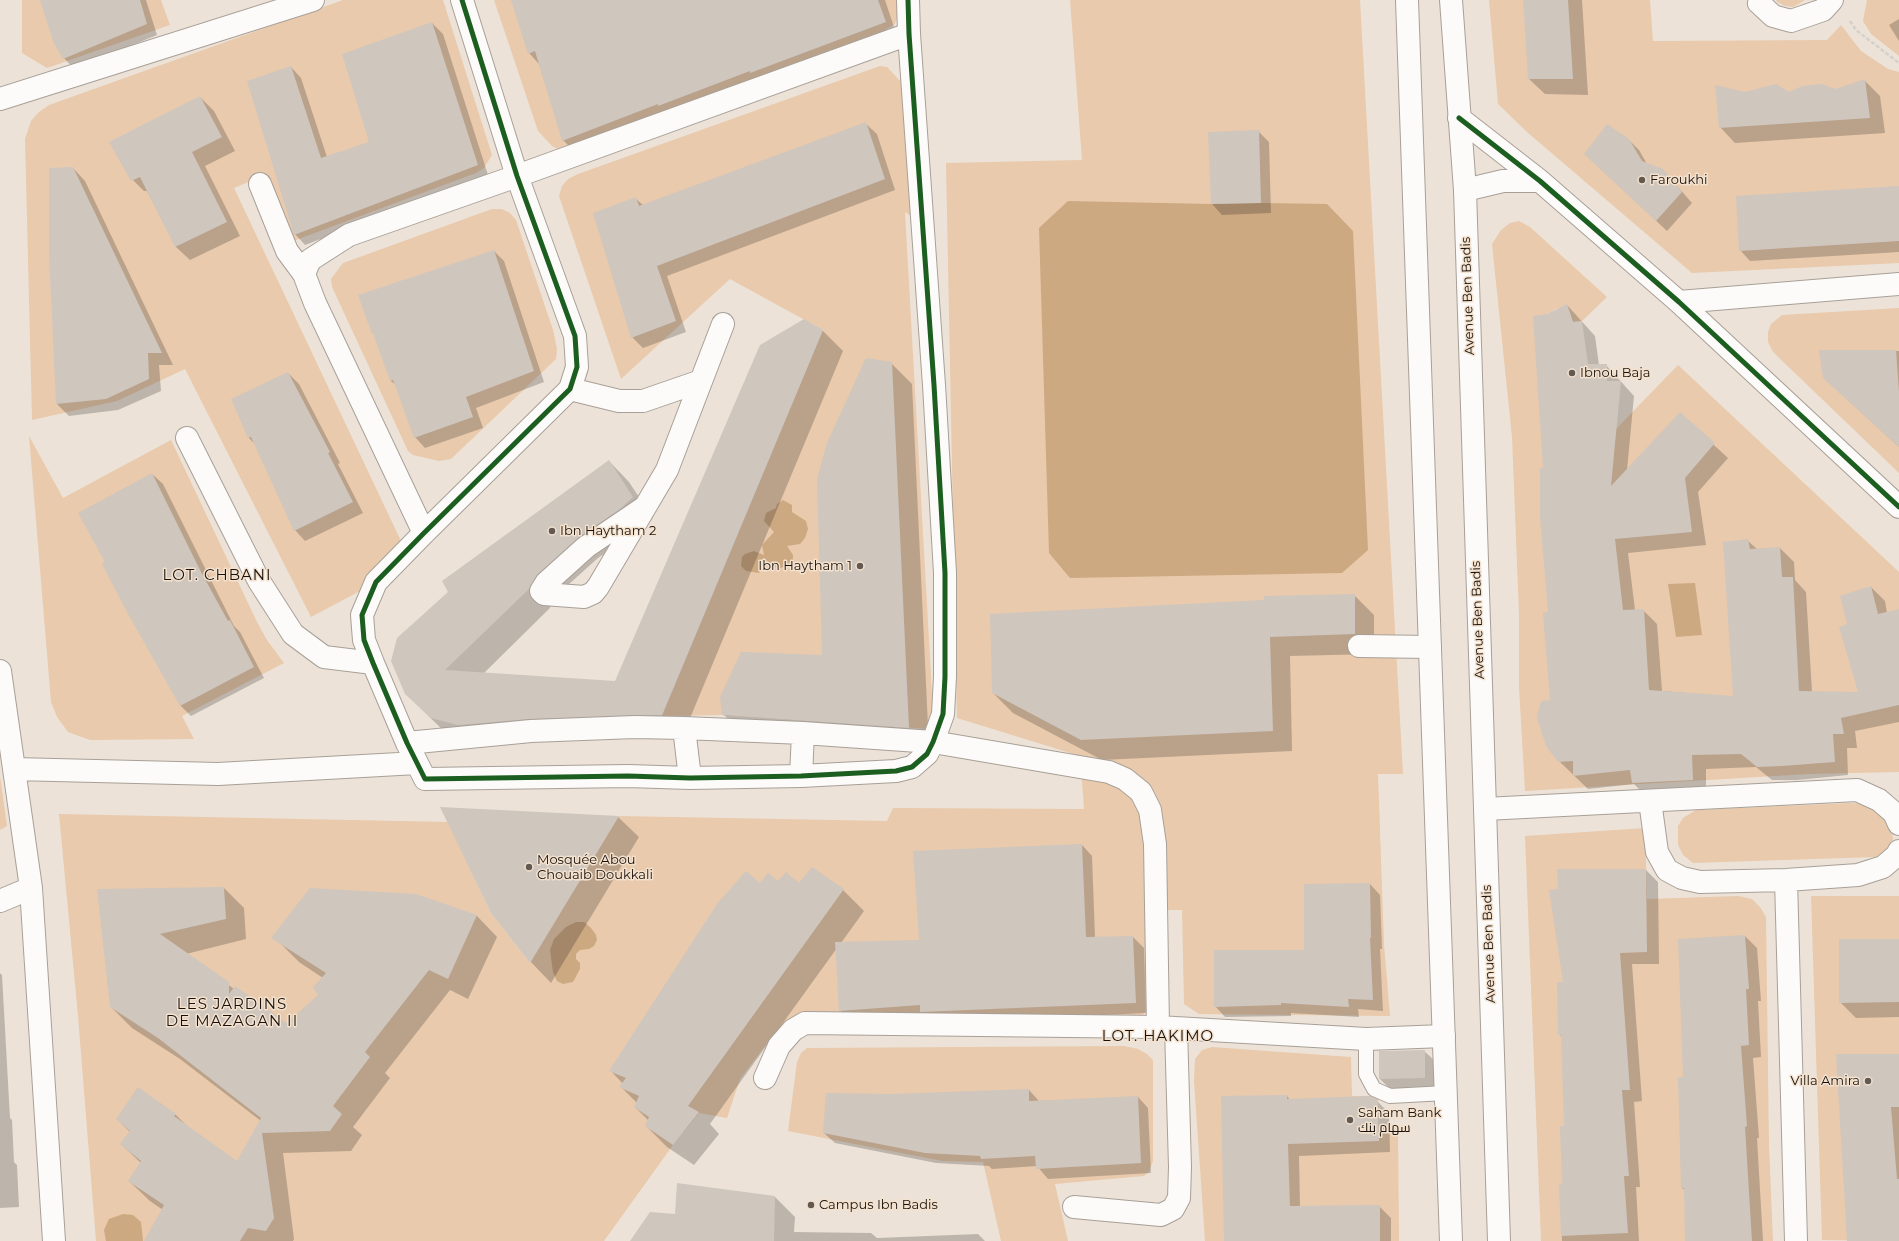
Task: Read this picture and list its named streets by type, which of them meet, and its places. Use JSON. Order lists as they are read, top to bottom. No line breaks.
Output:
{"streets":{"street":["Avenue Ben Badis"]},"districts":["LOT. CHBANI","LES JARDINS DE MAZAGAN II","LOT. HAKIMO"],"places":["Faroukhi","Ibnou Baja","Ibn Haytham 2","Ibn Haytham 1","Mosquée Abou Chouaib Doukkali","Villa Amira","Saham Bank سهام بنك","Campus Ibn Badis"]}
